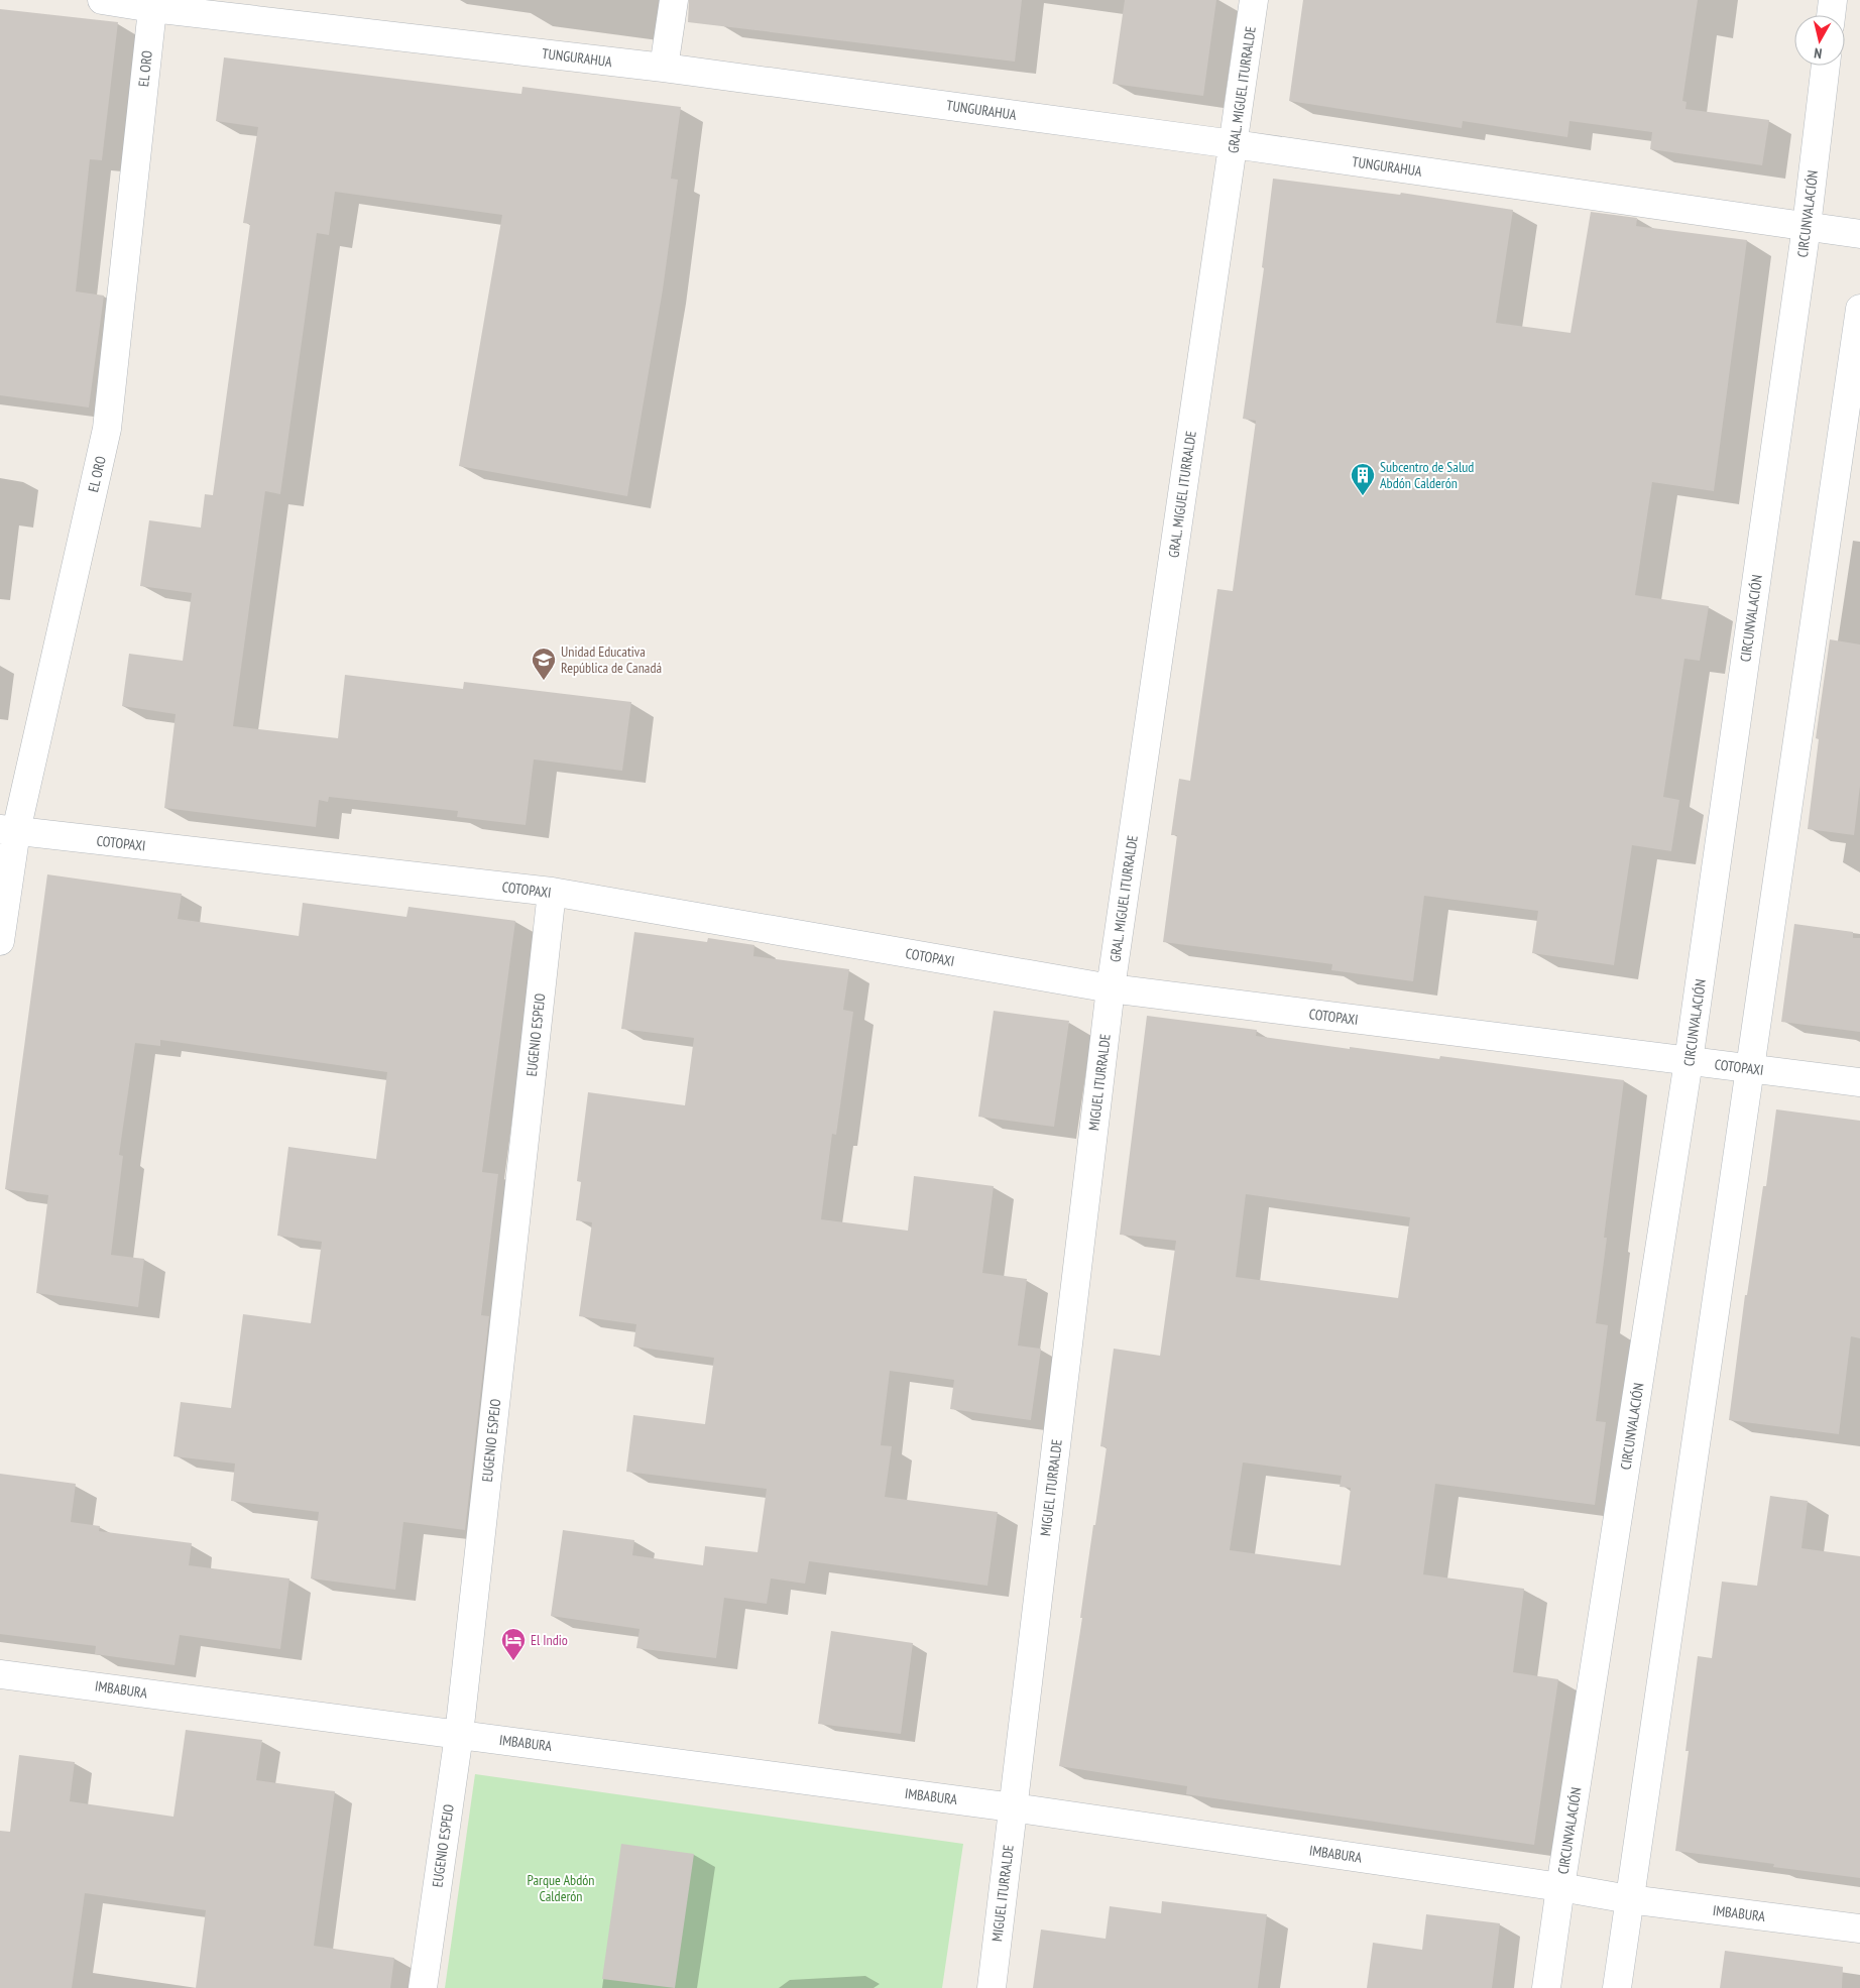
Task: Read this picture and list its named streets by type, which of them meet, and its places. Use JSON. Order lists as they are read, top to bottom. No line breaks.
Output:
{"streets":{"street":["TUNGURAHUA","EL ORO","GRAL. MIGUEL ITURRALDE","CIRCUNVALACIÓN","COTOPAXI","EUGENIO ESPEJO","MIGUEL ITURRALDE","IMBABURA"]},"crossings":[["TUNGURAHUA","EL ORO"],["TUNGURAHUA","GRAL. MIGUEL ITURRALDE"],["TUNGURAHUA","CIRCUNVALACIÓN"],["EL ORO","COTOPAXI"],["GRAL. MIGUEL ITURRALDE","COTOPAXI"],["GRAL. MIGUEL ITURRALDE","MIGUEL ITURRALDE"],["CIRCUNVALACIÓN","COTOPAXI"],["CIRCUNVALACIÓN","IMBABURA"],["COTOPAXI","EUGENIO ESPEJO"],["COTOPAXI","MIGUEL ITURRALDE"],["EUGENIO ESPEJO","IMBABURA"],["MIGUEL ITURRALDE","IMBABURA"]],"parks":["Parque Abdón Calderón"],"places":{"building":["Subcentro de Salud Abdón Calderón"],"school or university":["Unidad Educativa República de Canadá"],"hotel":["El Indio"]},"north":"bottom"}
